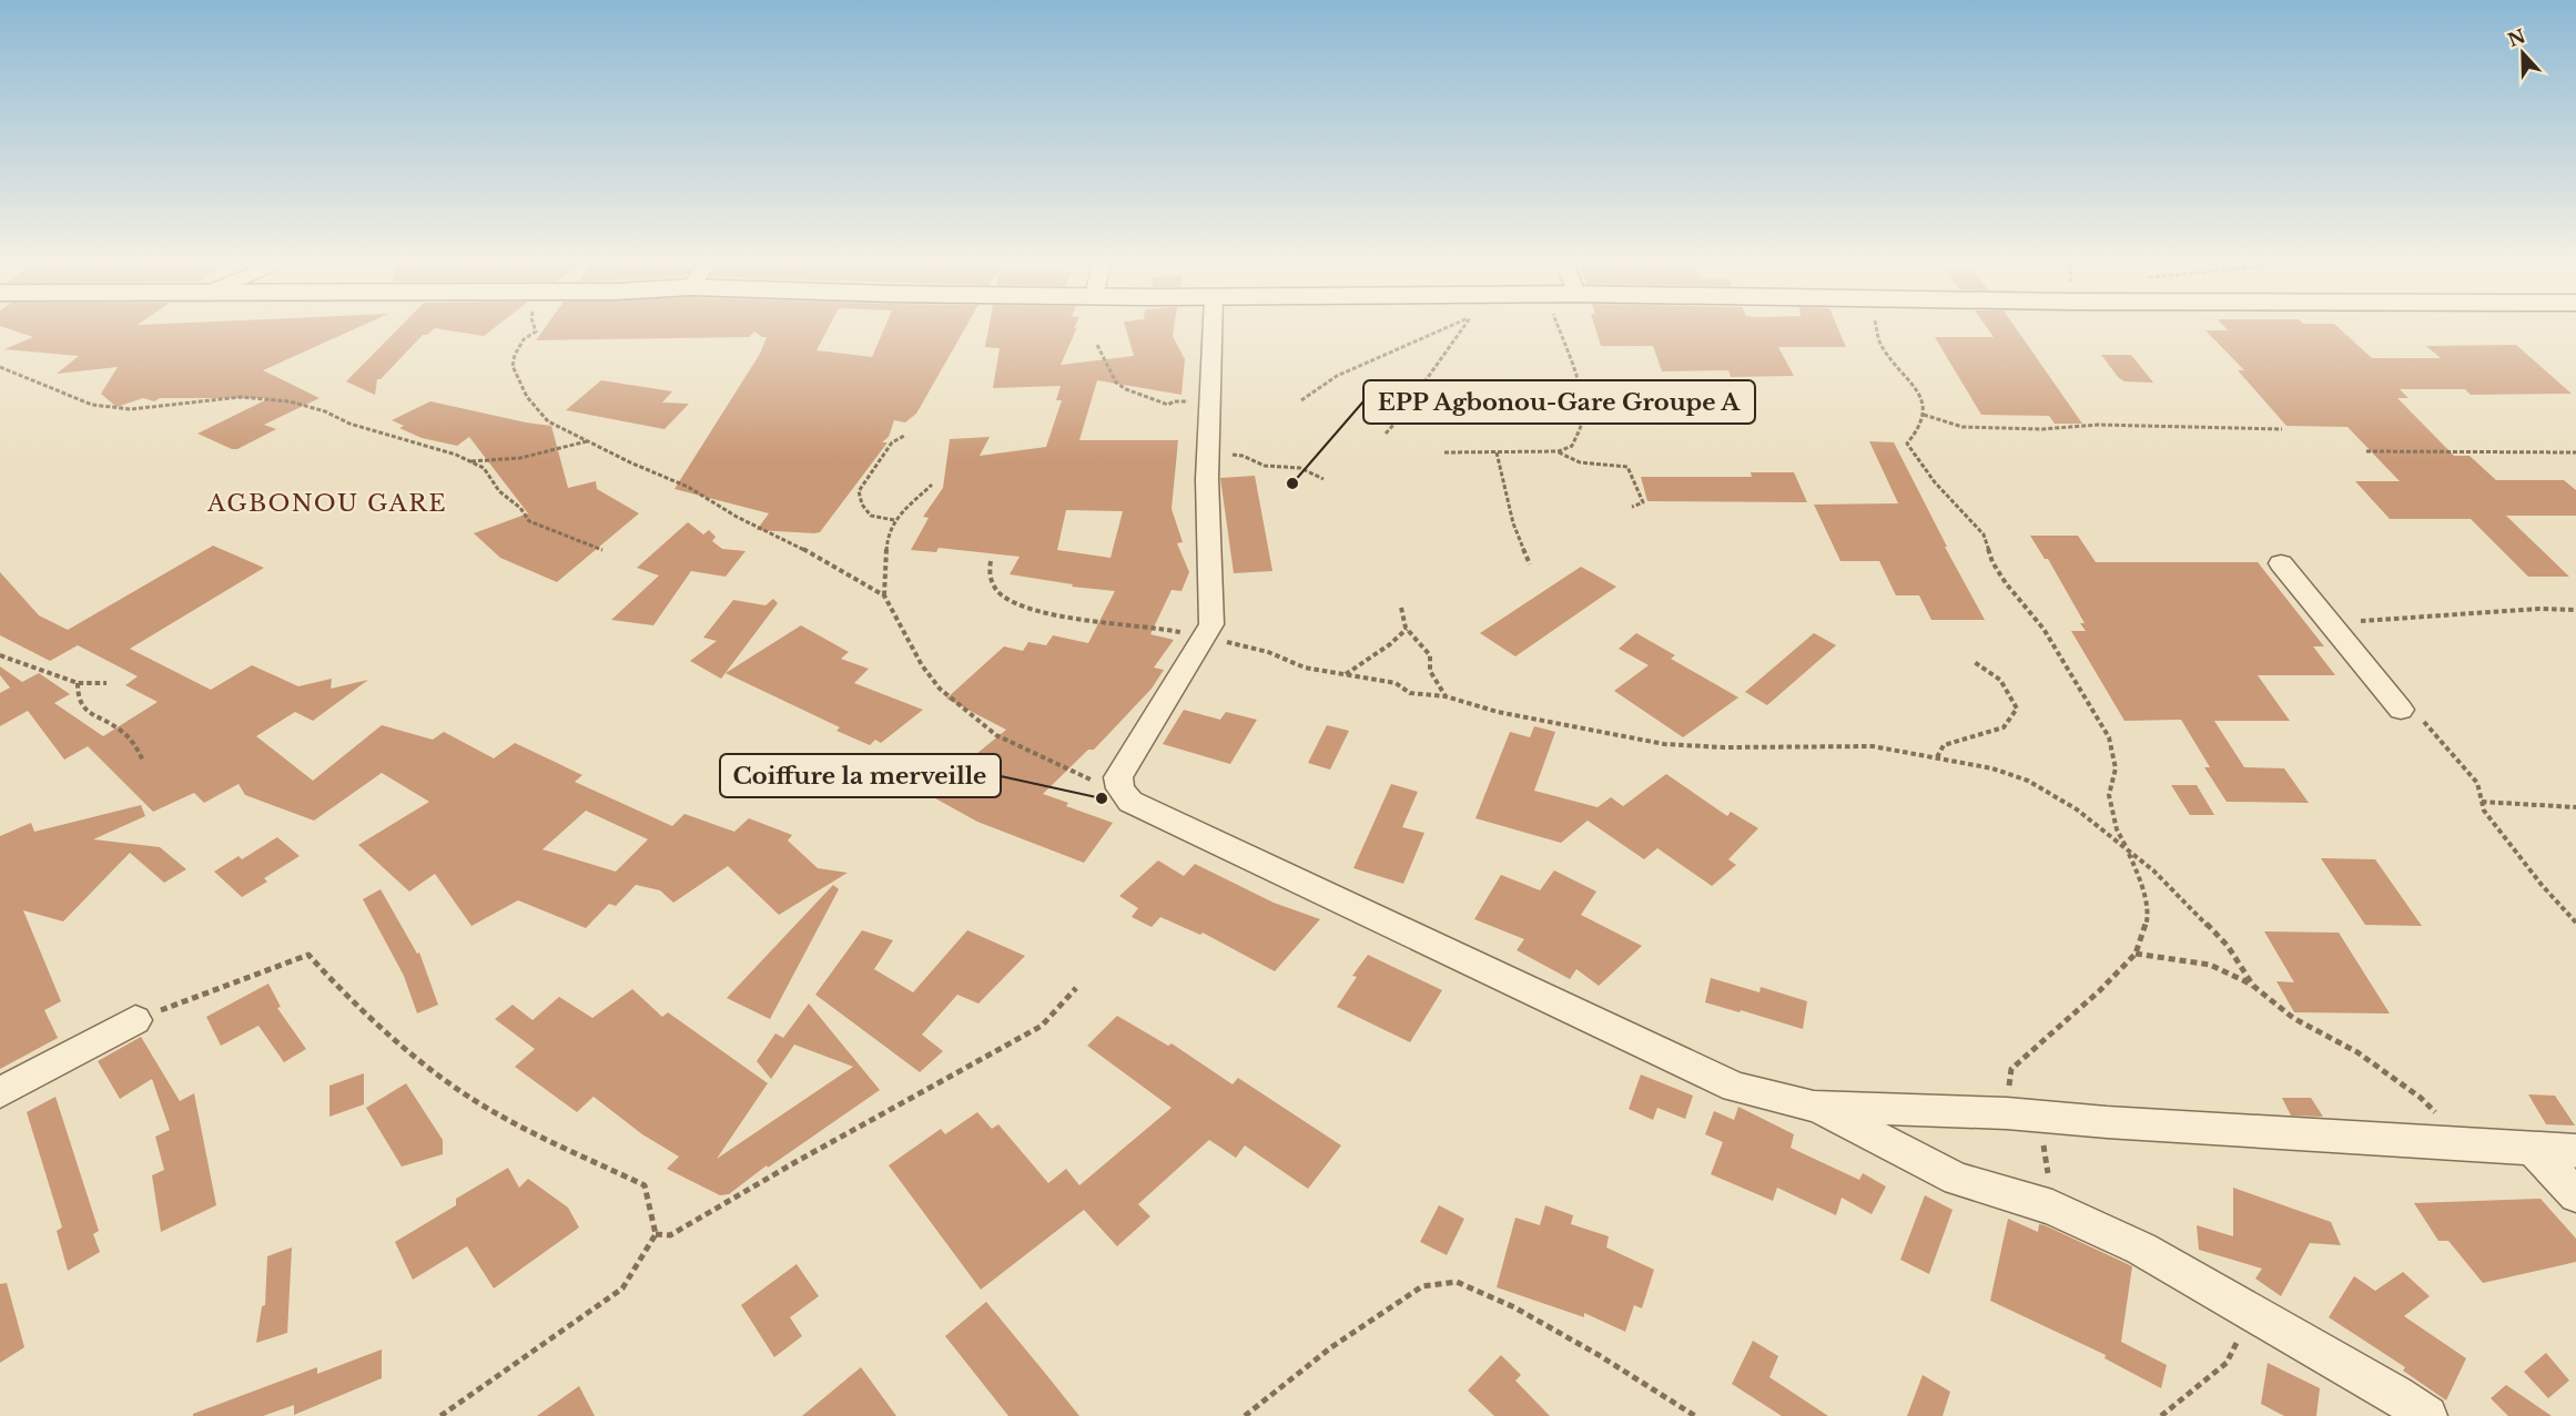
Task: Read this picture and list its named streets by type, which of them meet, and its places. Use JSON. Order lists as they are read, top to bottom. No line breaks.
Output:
{"districts":["AGBONOU GARE"],"places":["EPP Agbonou-Gare Groupe A","Coiffure la merveille"],"north":"top"}
